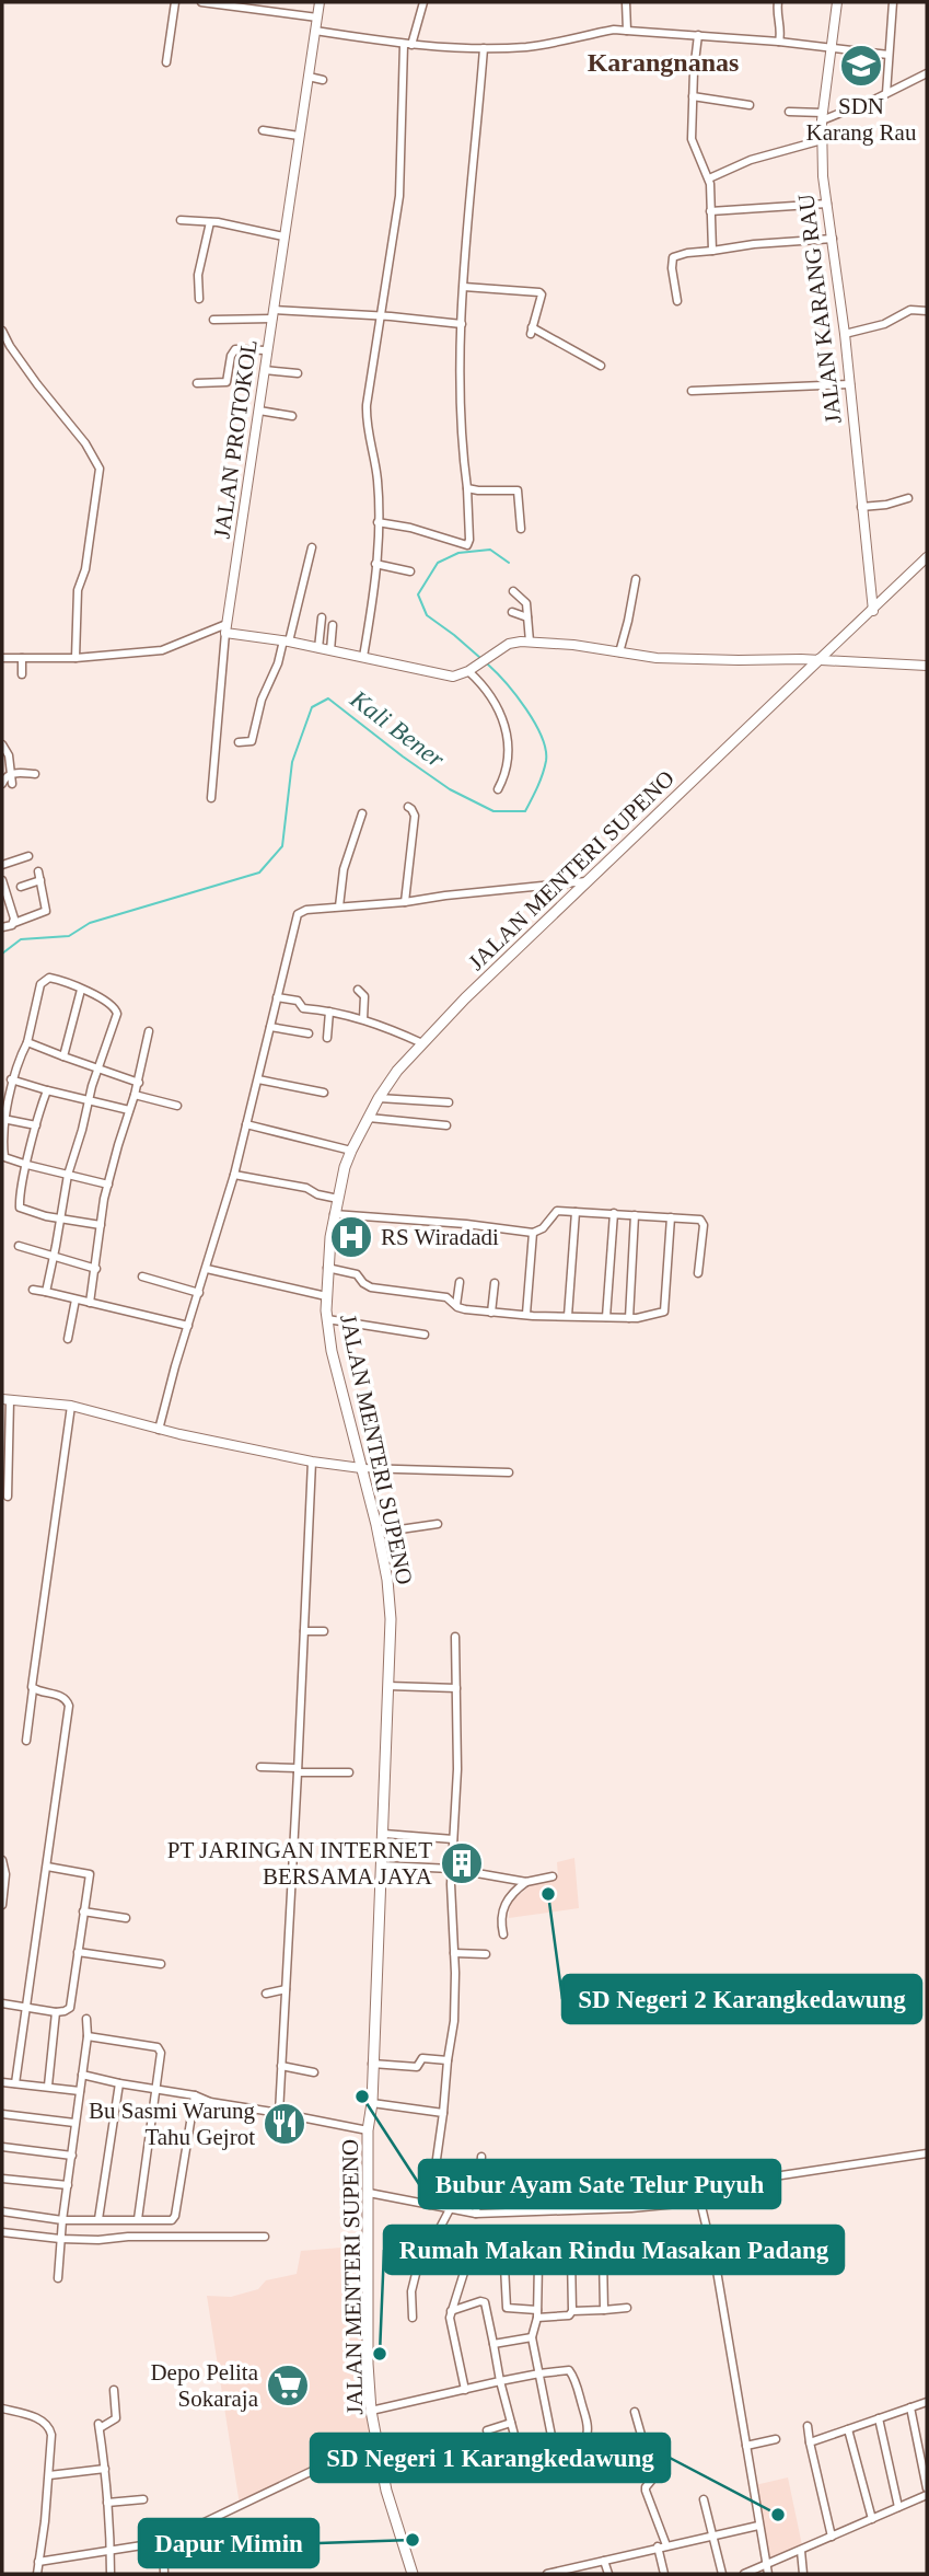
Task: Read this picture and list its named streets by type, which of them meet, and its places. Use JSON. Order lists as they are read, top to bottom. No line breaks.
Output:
{"streets":{"main road":["JALAN MENTERI SUPENO"],"street":["JALAN KARANG RAU","JALAN PROTOKOL"]},"districts":["Karangnanas"],"water":["Kali Bener"],"places":{"school or university":["SDN Karang Rau"],"hospital":["RS Wiradadi"],"building":["PT JARINGAN INTERNET BERSAMA JAYA"],"other":["SD Negeri 2 Karangkedawung","Bubur Ayam Sate Telur Puyuh","Rumah Makan Rindu Masakan Padang","SD Negeri 1 Karangkedawung","Dapur Mimin"],"restaurant":["Bu Sasmi Warung Tahu Gejrot"],"supermarket":["Depo Pelita Sokaraja"]}}
